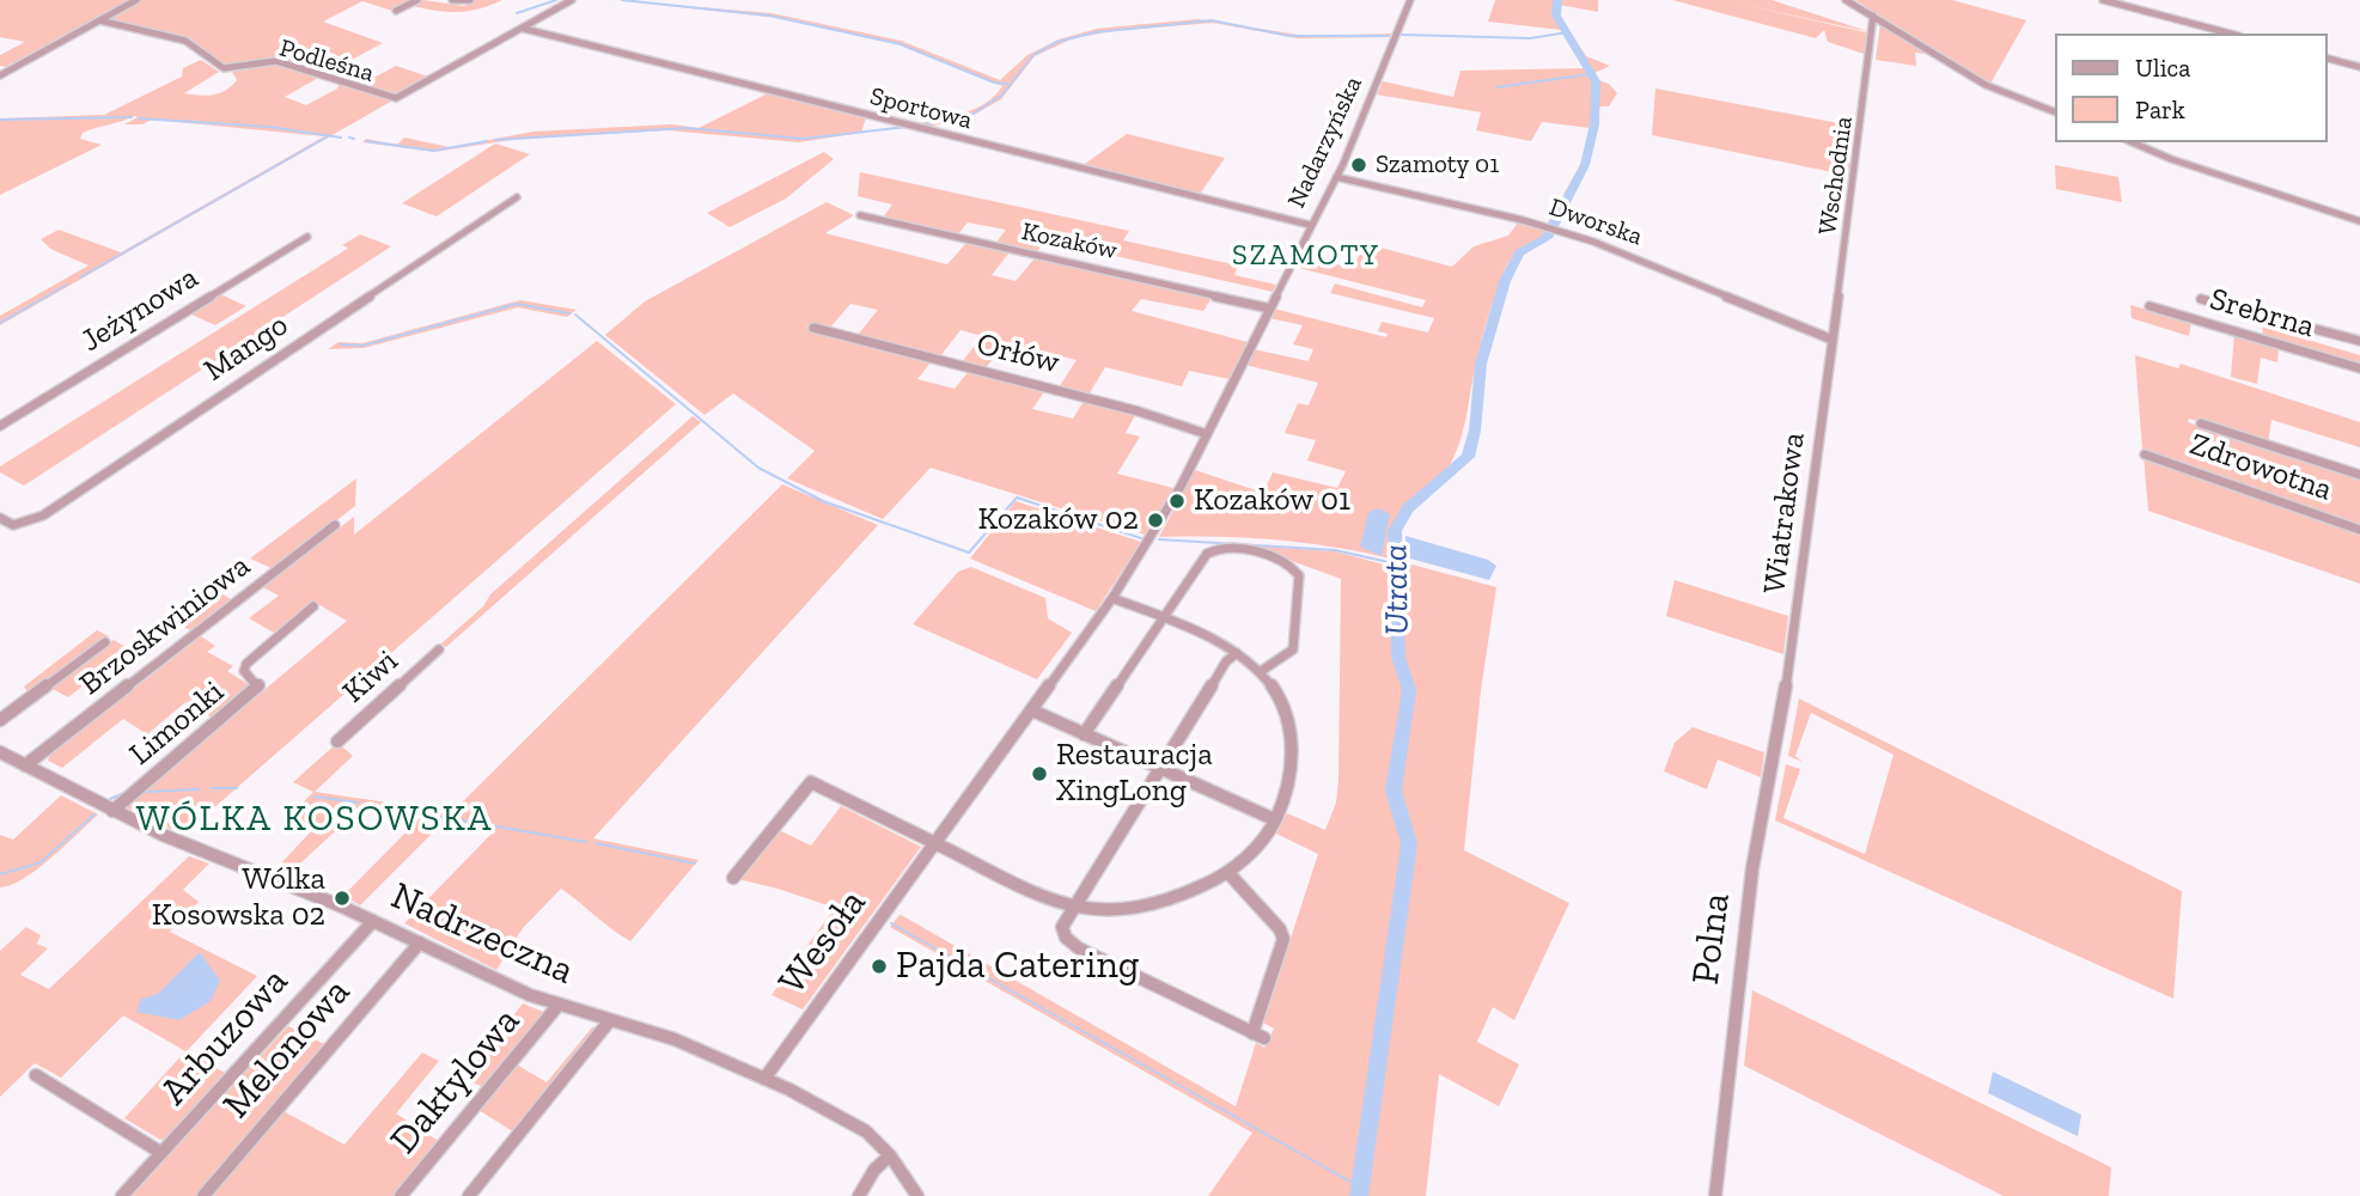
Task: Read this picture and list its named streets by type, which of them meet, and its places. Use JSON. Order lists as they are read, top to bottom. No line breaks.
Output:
{"streets":{"street":["Podleśna","Sportowa","Nadarzyńska","Wschodnia","Dworska","Kozaków","Jeżynowa","Srebrna","Mango","Orłów","Zdrowotna","Wiatrakowa","Brzoskwiniowa","Kiwi","Limonki","Nadrzeczna","Polna","Wesoła","Arbuzowa","Melonowa","Daktylowa"]},"crossings":[["Podleśna","Sportowa"],["Sportowa","Nadarzyńska"],["Nadarzyńska","Dworska"],["Nadarzyńska","Kozaków"],["Nadarzyńska","Orłów"],["Nadarzyńska","Wesoła"],["Wschodnia","Dworska"],["Wschodnia","Wiatrakowa"],["Dworska","Wiatrakowa"],["Wiatrakowa","Polna"],["Brzoskwiniowa","Nadrzeczna"],["Limonki","Nadrzeczna"],["Nadrzeczna","Wesoła"],["Nadrzeczna","Arbuzowa"],["Nadrzeczna","Melonowa"],["Nadrzeczna","Daktylowa"]],"districts":["SZAMOTY","WÓLKA KOSOWSKA"],"water":["Utrata"],"places":["Szamoty 01","Kozaków 01","Kozaków 02","Restauracja XingLong","Wólka Kosowska 02","Pajda Catering"],"legend":["Ulica","Park"]}
